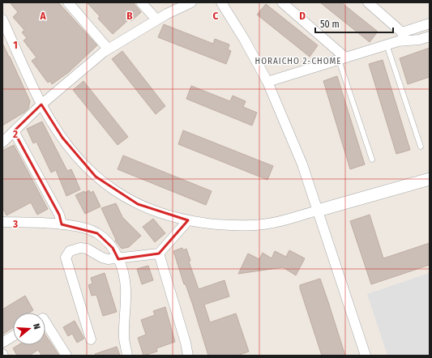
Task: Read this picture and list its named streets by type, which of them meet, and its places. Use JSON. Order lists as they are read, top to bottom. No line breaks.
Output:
{"districts":["HORAICHO 2-CHOME"],"scale_bar":"50 m","north":"right","grid":{"columns":["A","B","C","D"],"rows":["1","2","3"]}}
